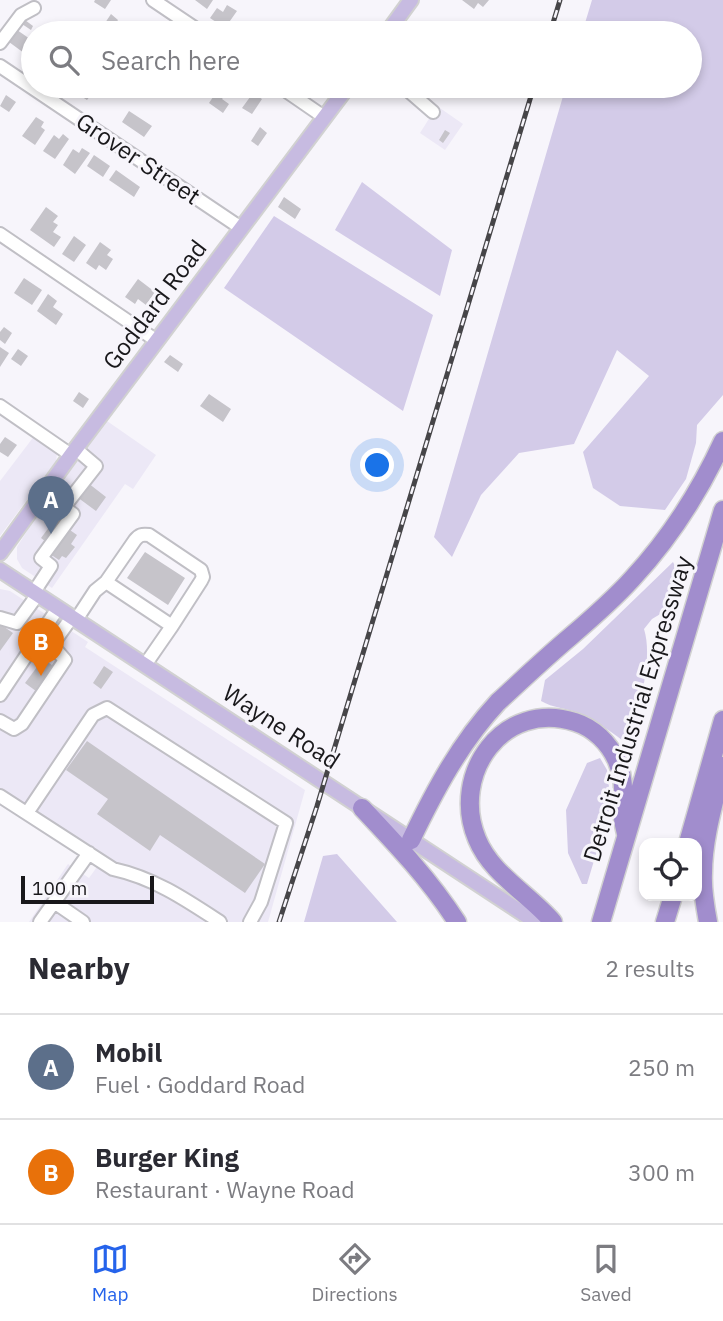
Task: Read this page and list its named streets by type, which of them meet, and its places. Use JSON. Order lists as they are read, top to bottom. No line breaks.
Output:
{"streets":{"highway":["Detroit Industrial Expressway"],"main road":["Goddard Road","Wayne Road"],"street":["Grover Street"]},"crossings":[["Grover Street","Goddard Road"]],"scale_bar":"100 m","page":{"search":"Search here","pins":["A","B"],"scale":"100 m","heading":["Nearby","2 results"],"list":[{"mark":"A","name":"Mobil","note":"Fuel · Goddard Road","value":"250 m"},{"mark":"B","name":"Burger King","note":"Restaurant · Wayne Road","value":"300 m"}],"nav":["Map","Directions","Saved"]}}
